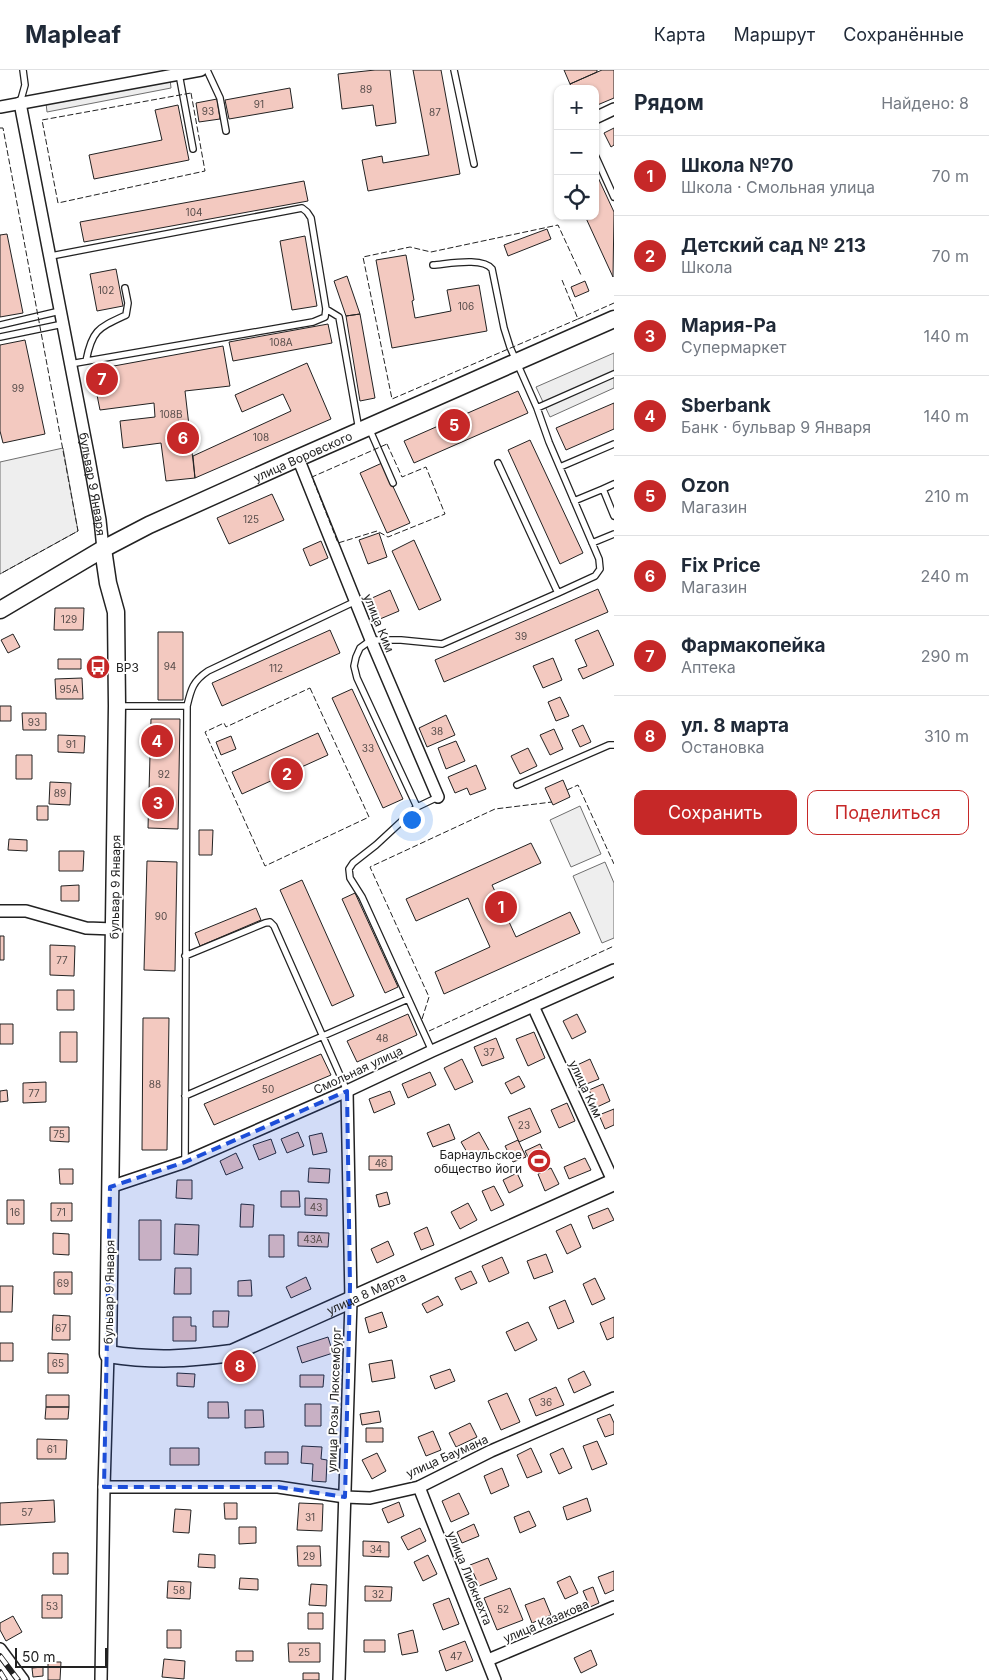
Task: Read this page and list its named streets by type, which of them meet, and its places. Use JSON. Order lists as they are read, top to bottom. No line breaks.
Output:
{"streets":{"main road":["улица Воровского","бульвар 9 Января","улица 8 Марта"],"street":["улица Ким","Смольная улица","улица Розы Люксембург","улица Баумана","улица Либкнехта","улица Казакова"]},"crossings":[["улица Воровского","бульвар 9 Января"],["улица Воровского","улица Ким"],["бульвар 9 Января","Смольная улица"],["бульвар 9 Января","улица 8 Марта"],["бульвар 9 Января","улица Баумана"],["улица Ким","Смольная улица"],["улица Ким","улица 8 Марта"],["Смольная улица","улица Розы Люксембург"],["улица 8 Марта","улица Розы Люксембург"],["улица Розы Люксембург","улица Баумана"],["улица Баумана","улица Либкнехта"],["улица Либкнехта","улица Казакова"]],"places":{"bus stop":["ВРЗ"],"sports":["Барнаульское общество йоги"]},"house_numbers":["89","91","93","87","104","102","106","108А","99","108В","108","125","129","39","94","112","95А","93","38","91","33","92","89","90","77","48","37","88","50","77","23","75","46","43","16","71","43А","69","67","65","36","61","57","31","34","29","58","32","53","52","25","47"],"scale_bar":"50 m","page":{"header":"Mapleaf","nav":["Карта","Маршрут","Сохранённые"],"heading":["Рядом","Найдено: 8"],"map_buttons":["+","−"],"list":[{"mark":"1","name":"Школа №70","note":"Школа · Смольная улица","value":"70 m"},{"mark":"2","name":"Детский сад № 213","note":"Школа","value":"70 m"},{"mark":"3","name":"Мария-Ра","note":"Супермаркет","value":"140 m"},{"mark":"4","name":"Sberbank","note":"Банк · бульвар 9 Января","value":"140 m"},{"mark":"5","name":"Ozon","note":"Магазин","value":"210 m"},{"mark":"6","name":"Fix Price","note":"Магазин","value":"240 m"},{"mark":"7","name":"Фармакопейка","note":"Аптека","value":"290 m"},{"mark":"8","name":"ул. 8 марта","note":"Остановка","value":"310 m"}],"pins":["7","5","6","4","2","3","1","8"],"buttons":["Сохранить","Поделиться"],"scale":"50 m"}}
